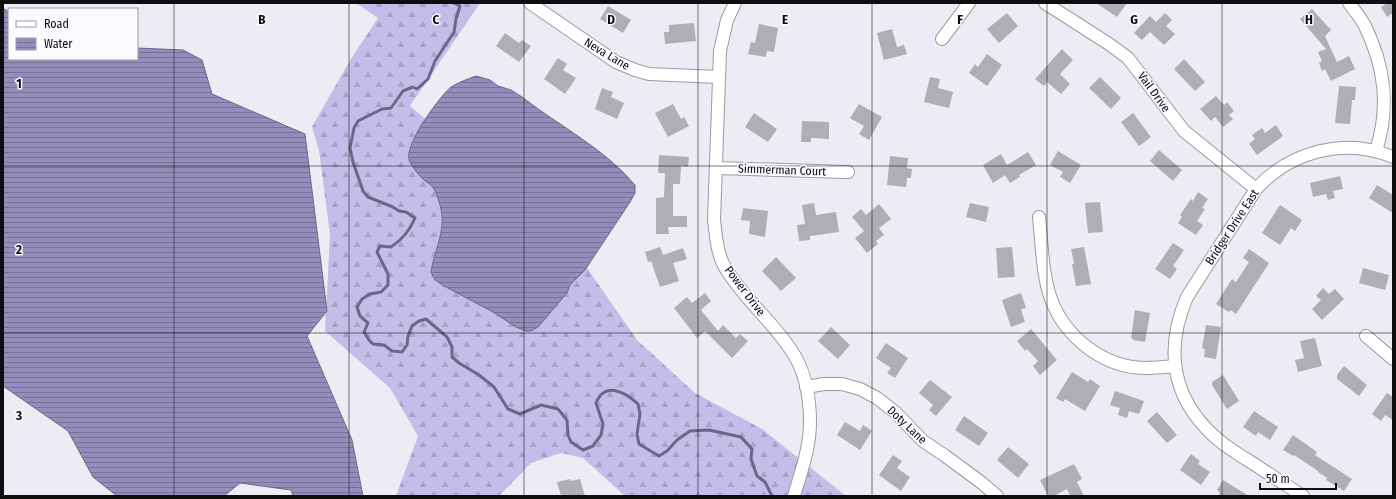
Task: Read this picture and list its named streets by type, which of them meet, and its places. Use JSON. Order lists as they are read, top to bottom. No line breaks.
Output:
{"streets":{"street":["Neva Lane","Vail Drive","Simmerman Court","Bridger Drive East","Power Drive","Doty Lane"]},"crossings":[["Neva Lane","Power Drive"],["Vail Drive","Bridger Drive East"],["Simmerman Court","Power Drive"],["Power Drive","Doty Lane"]],"legend":["Road","Water"],"scale_bar":"50 m","grid":{"columns":["B","C","D","E","F","G","H"],"rows":["1","2","3"]}}
